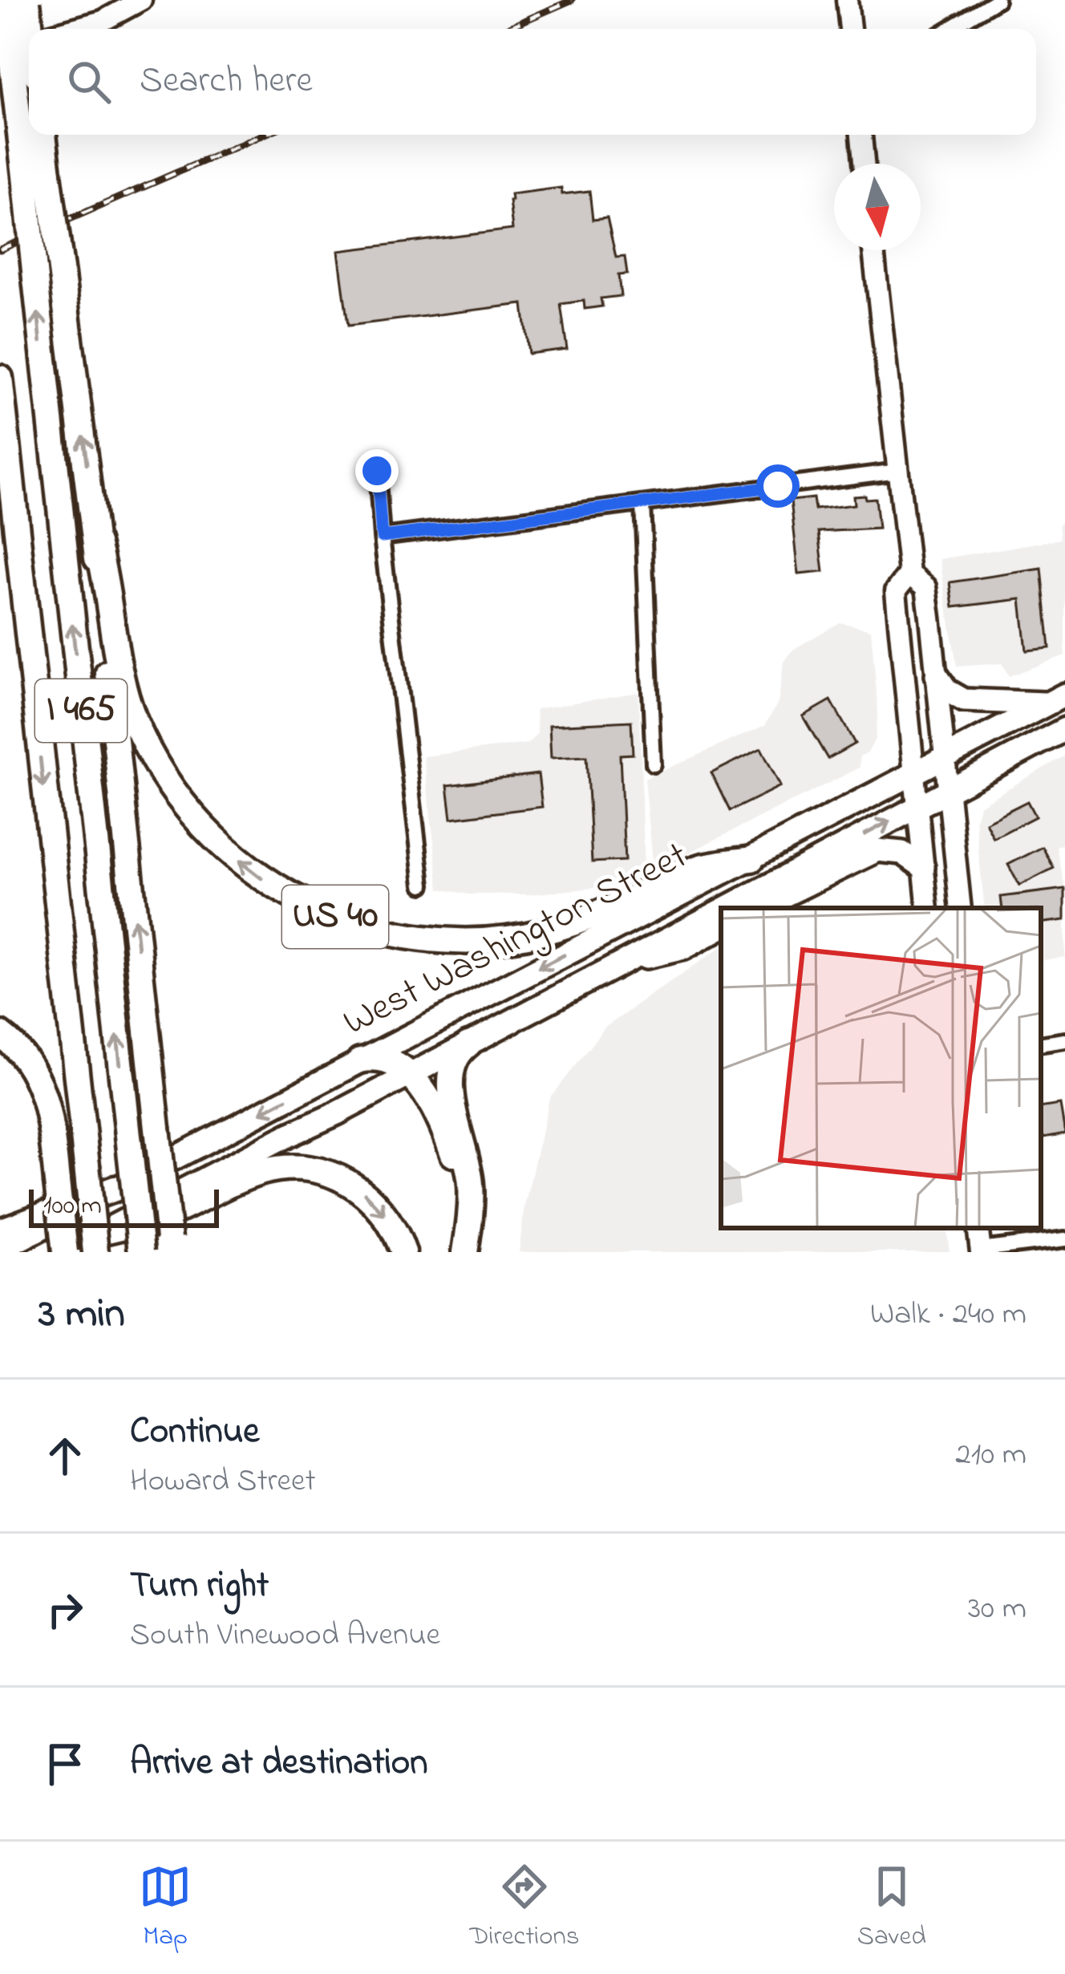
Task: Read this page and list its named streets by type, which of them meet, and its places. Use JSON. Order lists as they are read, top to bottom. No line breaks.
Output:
{"streets":{"highway":["I 465","US 40"],"main road":["West Washington Street"]},"crossings":[["I 465","US 40"],["I 465","West Washington Street"],["US 40","West Washington Street"]],"scale_bar":"100 m","north":"bottom","page":{"search":"Search here","scale":"100 m","heading":["3 min","Walk · 240 m"],"list":[["Continue","Howard Street","210 m"],["Turn right","South Vinewood Avenue","30 m"],"Arrive at destination"],"nav":["Map","Directions","Saved"]}}
